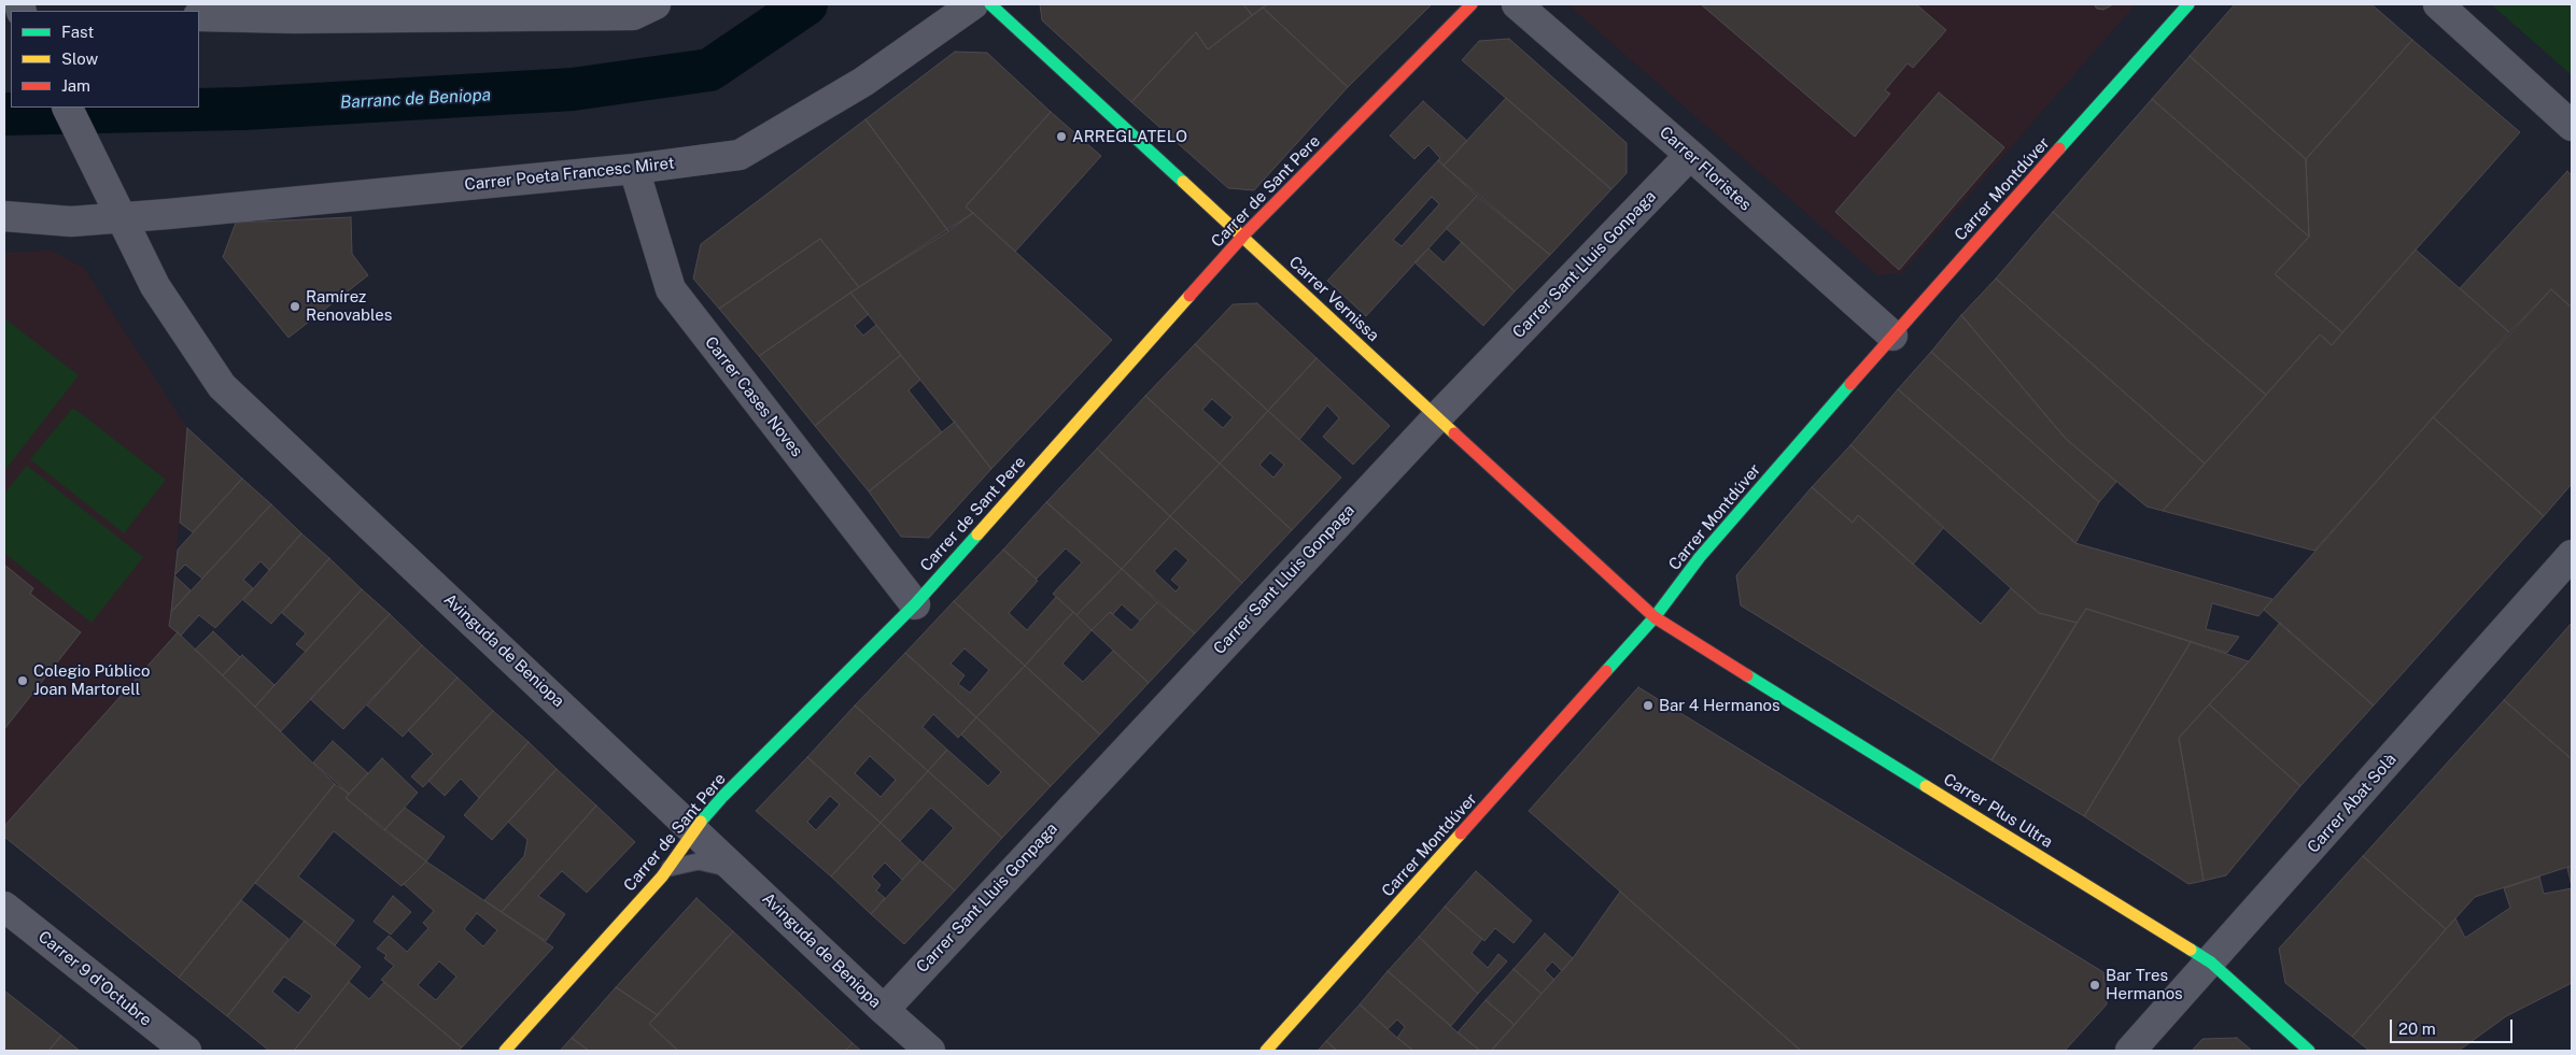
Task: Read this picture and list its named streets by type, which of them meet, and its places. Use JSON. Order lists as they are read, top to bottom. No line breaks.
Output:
{"streets":{"street":["Carrer Floristes","Carrer Poeta Francesc Miret","Carrer Montdúver","Carrer de Sant Pere","Carrer Sant Lluis Gonpaga","Carrer Vernissa","Carrer Cases Noves","Avinguda de Beniopa","Carrer Abat Solà","Carrer Plus Ultra","Carrer 9 d'Octubre"]},"crossings":[["Carrer Floristes","Carrer Montdúver"],["Carrer Floristes","Carrer Sant Lluis Gonpaga"],["Carrer Poeta Francesc Miret","Carrer Cases Noves"],["Carrer Poeta Francesc Miret","Avinguda de Beniopa"],["Carrer Montdúver","Carrer Vernissa"],["Carrer Montdúver","Carrer Plus Ultra"],["Carrer de Sant Pere","Carrer Vernissa"],["Carrer de Sant Pere","Carrer Cases Noves"],["Carrer de Sant Pere","Avinguda de Beniopa"],["Carrer Sant Lluis Gonpaga","Carrer Vernissa"],["Carrer Sant Lluis Gonpaga","Avinguda de Beniopa"],["Carrer Vernissa","Carrer Plus Ultra"],["Carrer Abat Solà","Carrer Plus Ultra"]],"water":["Barranc de Beniopa"],"places":["ARREGLATELO","Ramírez Renovables","Colegio Público Joan Martorell","Bar 4 Hermanos","Bar Tres Hermanos"],"legend":["Fast","Slow","Jam"],"scale_bar":"20 m"}
